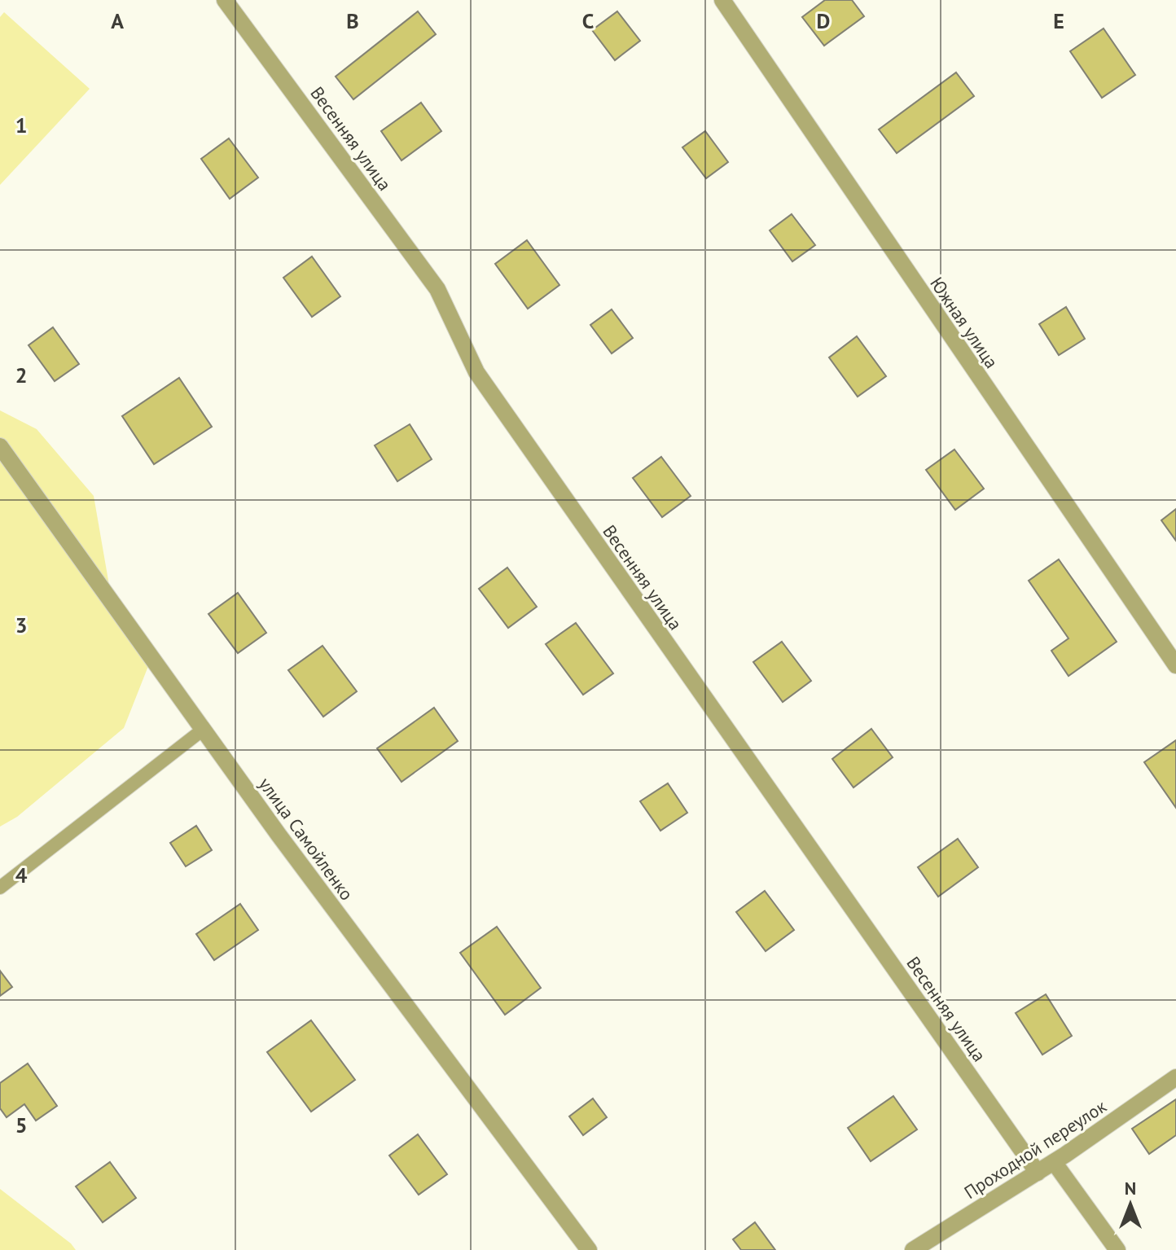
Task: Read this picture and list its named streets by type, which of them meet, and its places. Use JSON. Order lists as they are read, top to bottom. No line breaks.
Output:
{"streets":{"street":["Весенняя улица","Южная улица","улица Самойленко","Проходной переулок"]},"crossings":[["Весенняя улица","Проходной переулок"]],"north":"top","grid":{"columns":["A","B","C","D","E"],"rows":["1","2","3","4","5"]}}
